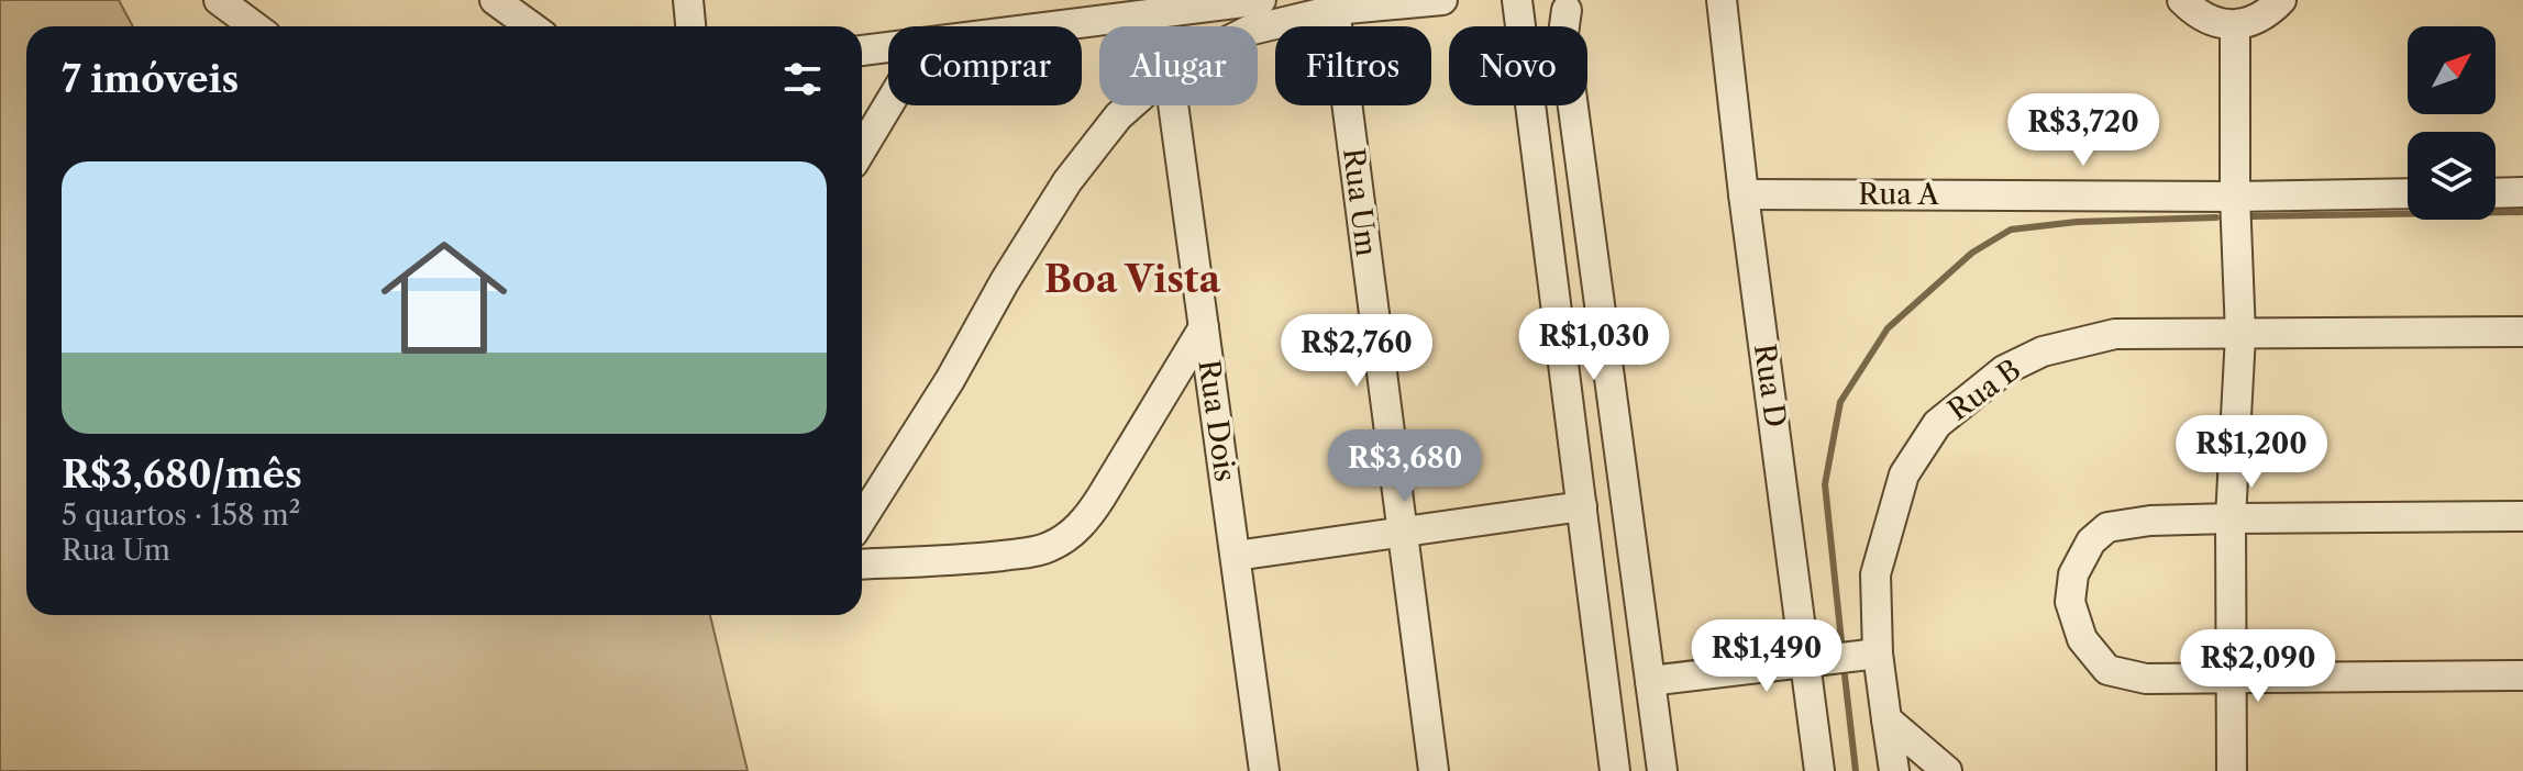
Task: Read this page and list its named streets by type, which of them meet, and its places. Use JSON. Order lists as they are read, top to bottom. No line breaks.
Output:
{"streets":{"street":["Rua A","Rua Um","Rua D","Rua B","Rua Dois"]},"crossings":[["Rua A","Rua D"]],"districts":["Boa Vista"],"north":"top right","page":{"chip":["Comprar","Alugar","Filtros","Novo"],"heading":"7 imóveis","price":["R$3,720","R$1,030","R$2,760","R$1,200","R$3,680","R$1,490","R$2,090"],"list":[{"name":"R$3,680/mês","note":"5 quartos · 158 m² · Rua Um"}]}}
